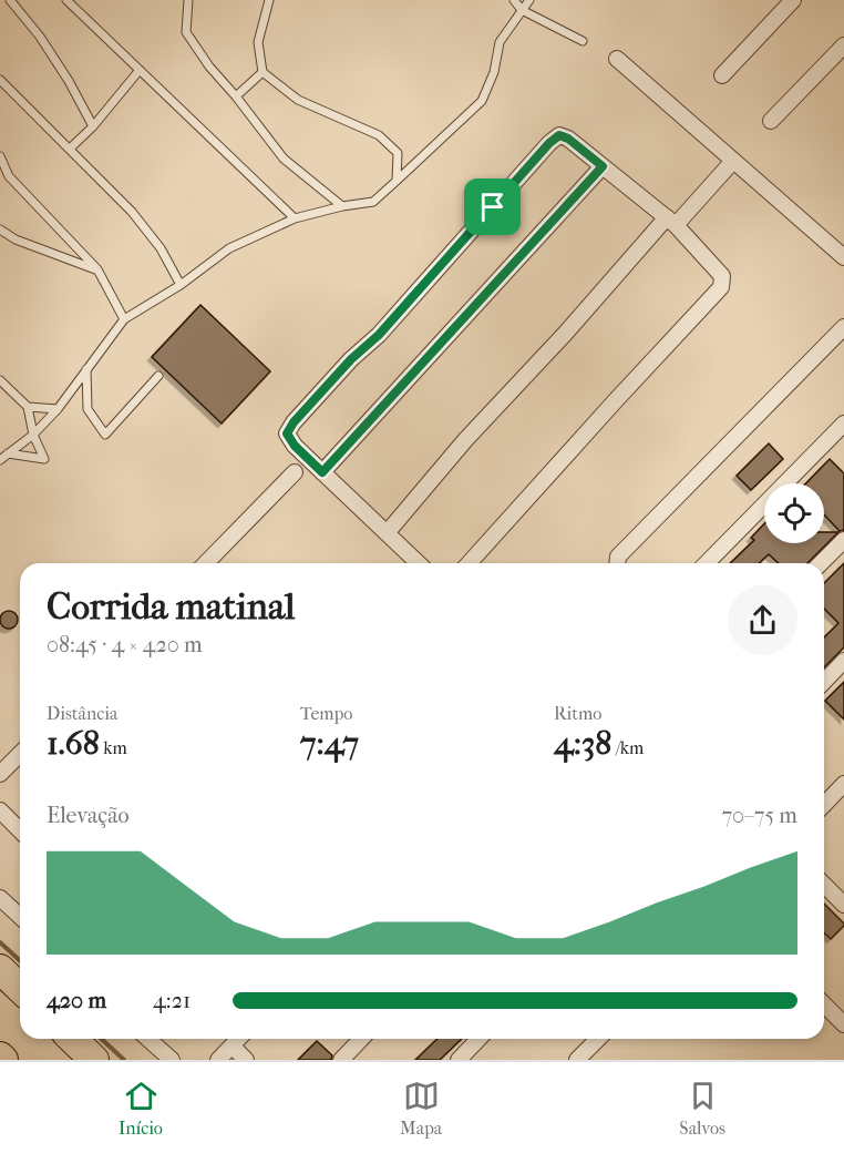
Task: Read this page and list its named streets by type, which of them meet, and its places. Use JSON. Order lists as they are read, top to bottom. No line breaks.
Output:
{"page":{"heading":["Corrida matinal","08:45 · 4 × 420 m"],"stats":[["Distância","1.68 km"],["Tempo","7:47"],["Ritmo","4:38 /km"]],"chart":["Elevação","70–75 m"],"list":[{"name":"420 m","note":"4:21"}],"tabs":["Início","Mapa","Salvos"]}}
